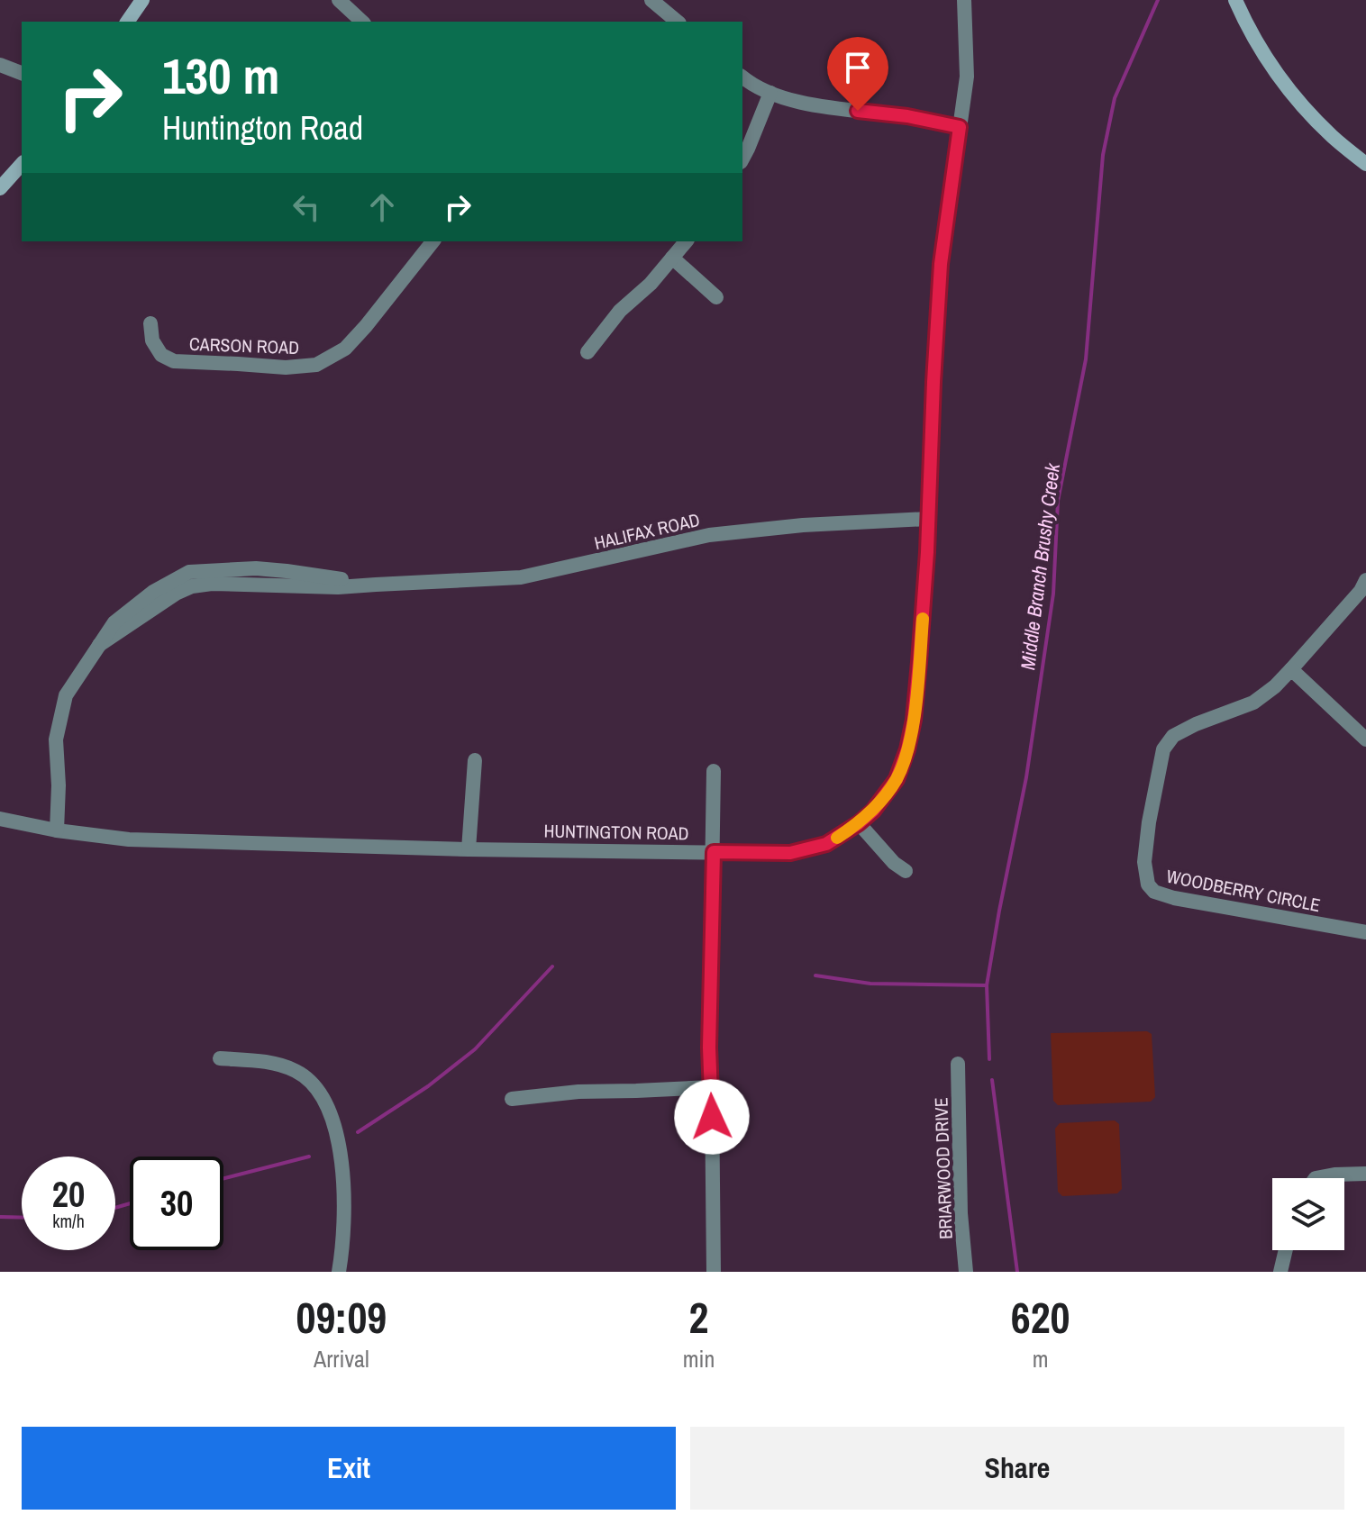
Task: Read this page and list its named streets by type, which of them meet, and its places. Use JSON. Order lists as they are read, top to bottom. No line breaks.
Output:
{"streets":{"street":["CARSON ROAD","HALIFAX ROAD","HUNTINGTON ROAD","WOODBERRY CIRCLE","BRIARWOOD DRIVE"]},"crossings":[["HALIFAX ROAD","HUNTINGTON ROAD"]],"water":["Middle Branch Brushy Creek"],"page":{"turn":["130 m","Huntington Road"],"speed":"20 km/h","limit":"30","eta":["09:09","Arrival","2","min","620","m"],"buttons":["Exit","Share"]}}
